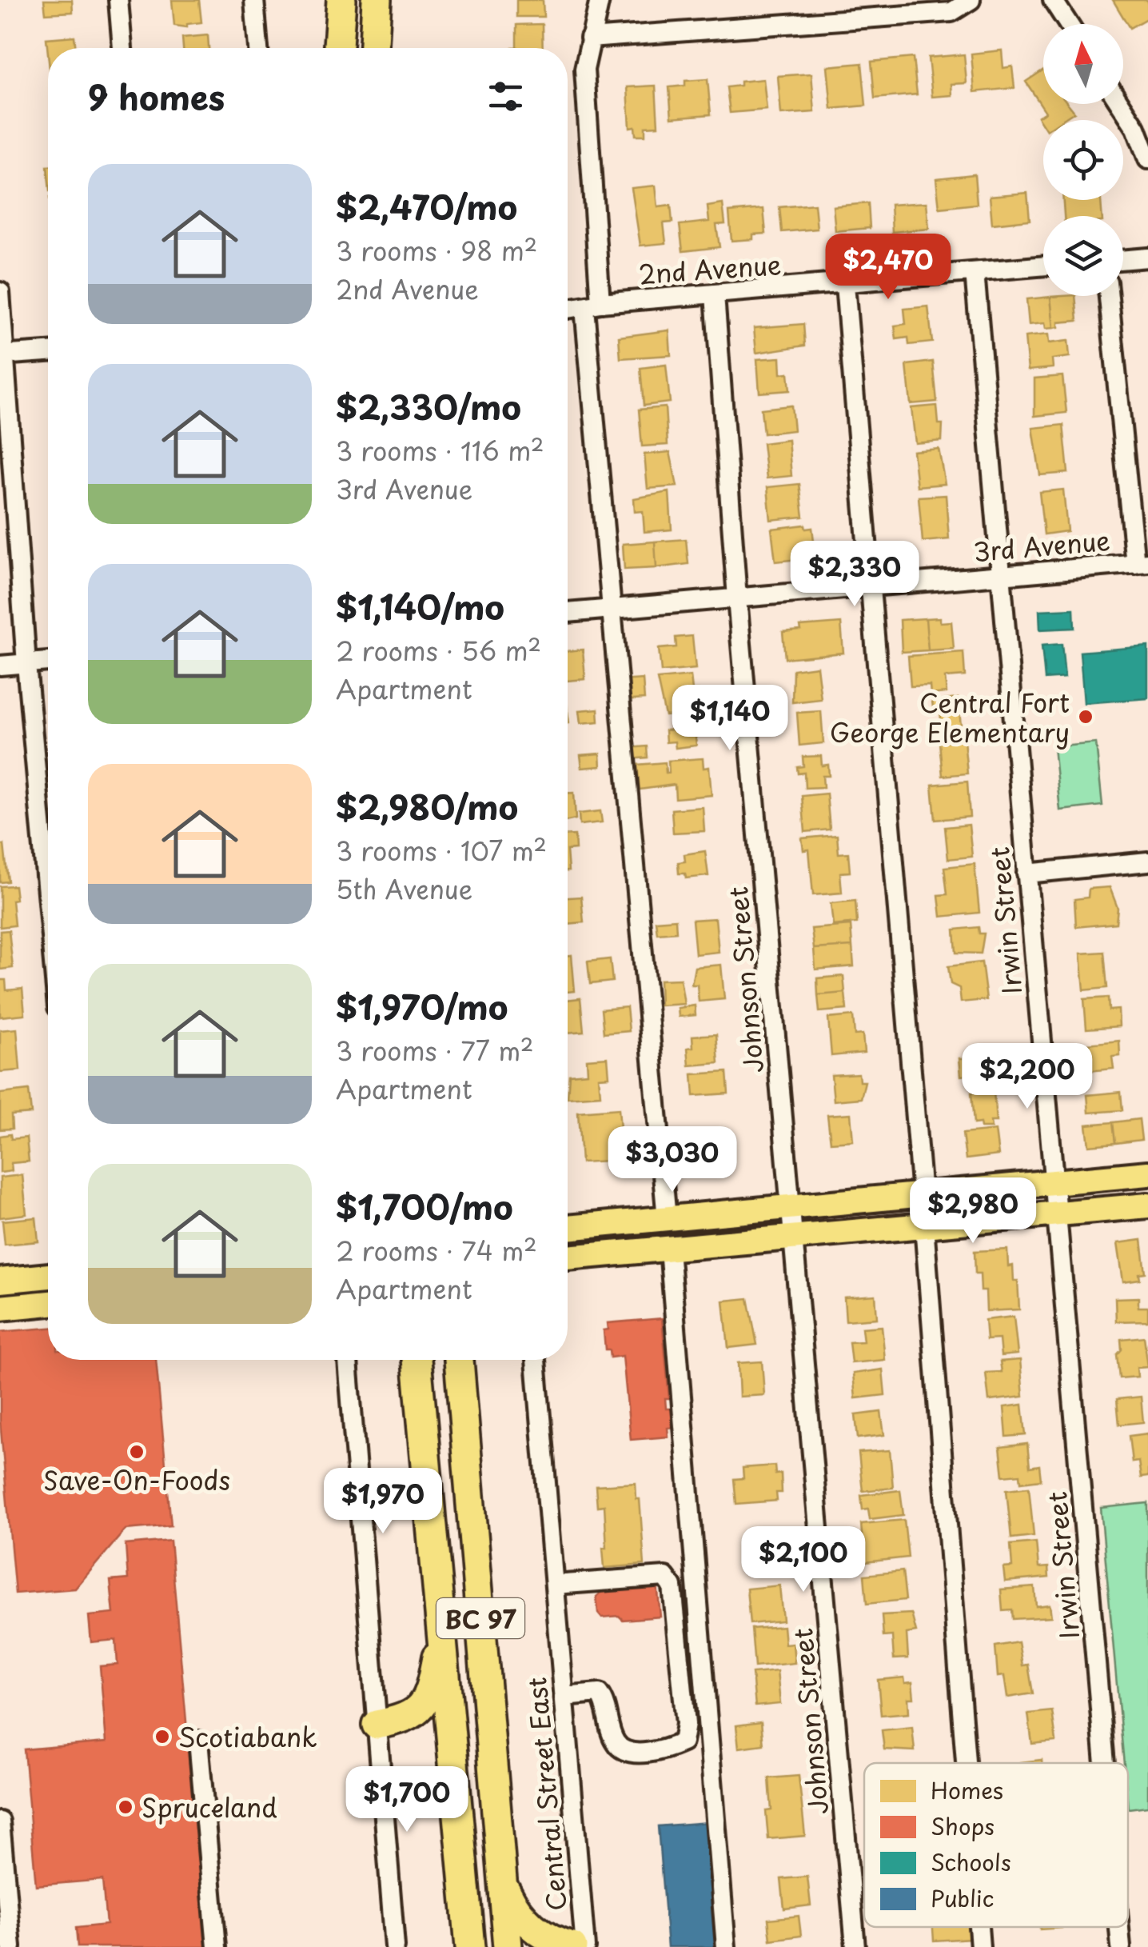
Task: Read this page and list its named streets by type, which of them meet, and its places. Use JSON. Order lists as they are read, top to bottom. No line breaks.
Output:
{"streets":{"highway":["BC 97"],"street":["2nd Avenue","3rd Avenue","Irwin Street","Johnson Street","Central Street East"]},"crossings":[["2nd Avenue","Irwin Street"],["2nd Avenue","Johnson Street"],["3rd Avenue","Irwin Street"],["3rd Avenue","Johnson Street"]],"places":["Central Fort George Elementary","Save-On-Foods","Scotiabank","Spruceland"],"legend":["Homes","Shops","Schools","Public"],"north":"top","page":{"heading":"9 homes","list":[{"name":"$2,470/mo","note":"3 rooms · 98 m² · 2nd Avenue"},{"name":"$2,330/mo","note":"3 rooms · 116 m² · 3rd Avenue"},{"name":"$1,140/mo","note":"2 rooms · 56 m² · Apartment"},{"name":"$2,980/mo","note":"3 rooms · 107 m² · 5th Avenue"},{"name":"$1,970/mo","note":"3 rooms · 77 m² · Apartment"},{"name":"$1,700/mo","note":"2 rooms · 74 m² · Apartment"}],"price":["$2,470","$2,330","$1,140","$2,200","$3,030","$2,980","$1,970","$2,100","$1,700"]}}
